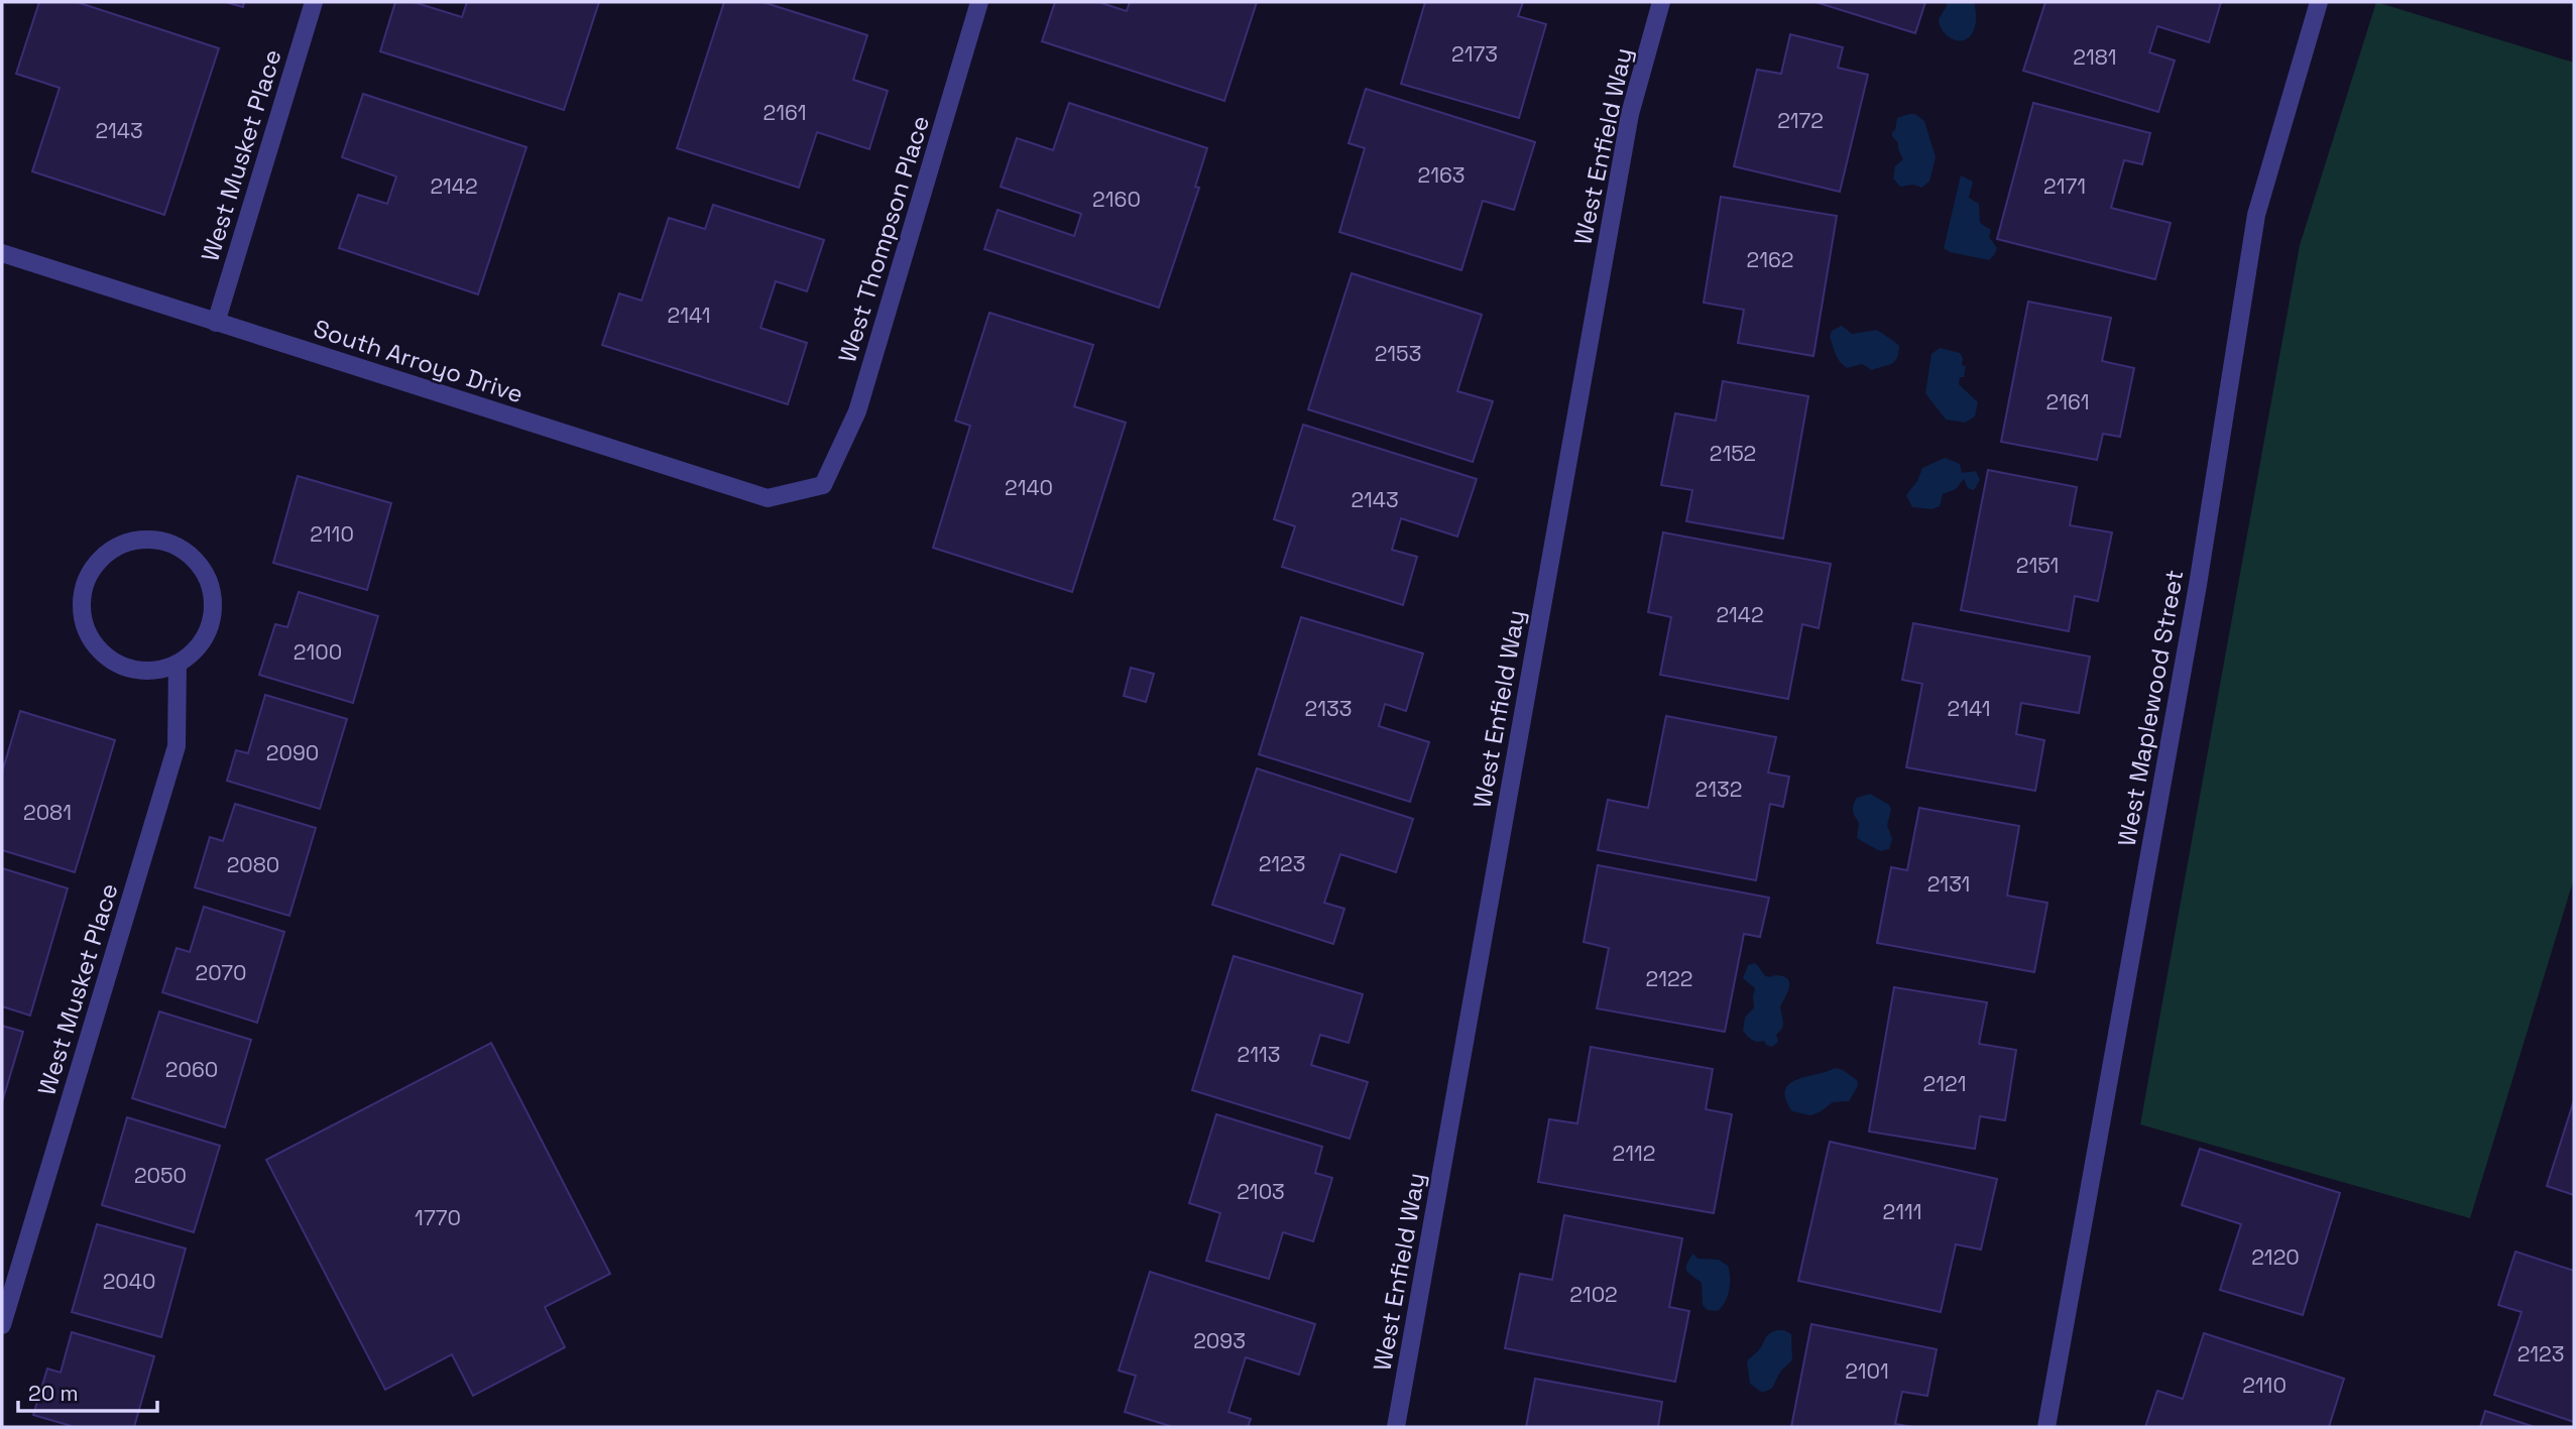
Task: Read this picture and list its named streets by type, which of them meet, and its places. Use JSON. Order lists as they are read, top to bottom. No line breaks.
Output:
{"streets":{"street":["West Enfield Way","West Musket Place","West Thompson Place","South Arroyo Drive","West Maplewood Street"]},"crossings":[["West Musket Place","South Arroyo Drive"],["West Thompson Place","South Arroyo Drive"]],"house_numbers":["2173","2181","2161","2172","2143","2163","2142","2171","2160","2162","2141","2153","2161","2152","2140","2143","2110","2151","2142","2100","2133","2141","2090","2132","2081","2123","2080","2131","2070","2122","2113","2060","2121","2112","2050","2103","2111","1770","2120","2040","2102","2093","2123","2101","2110"],"scale_bar":"20 m"}
